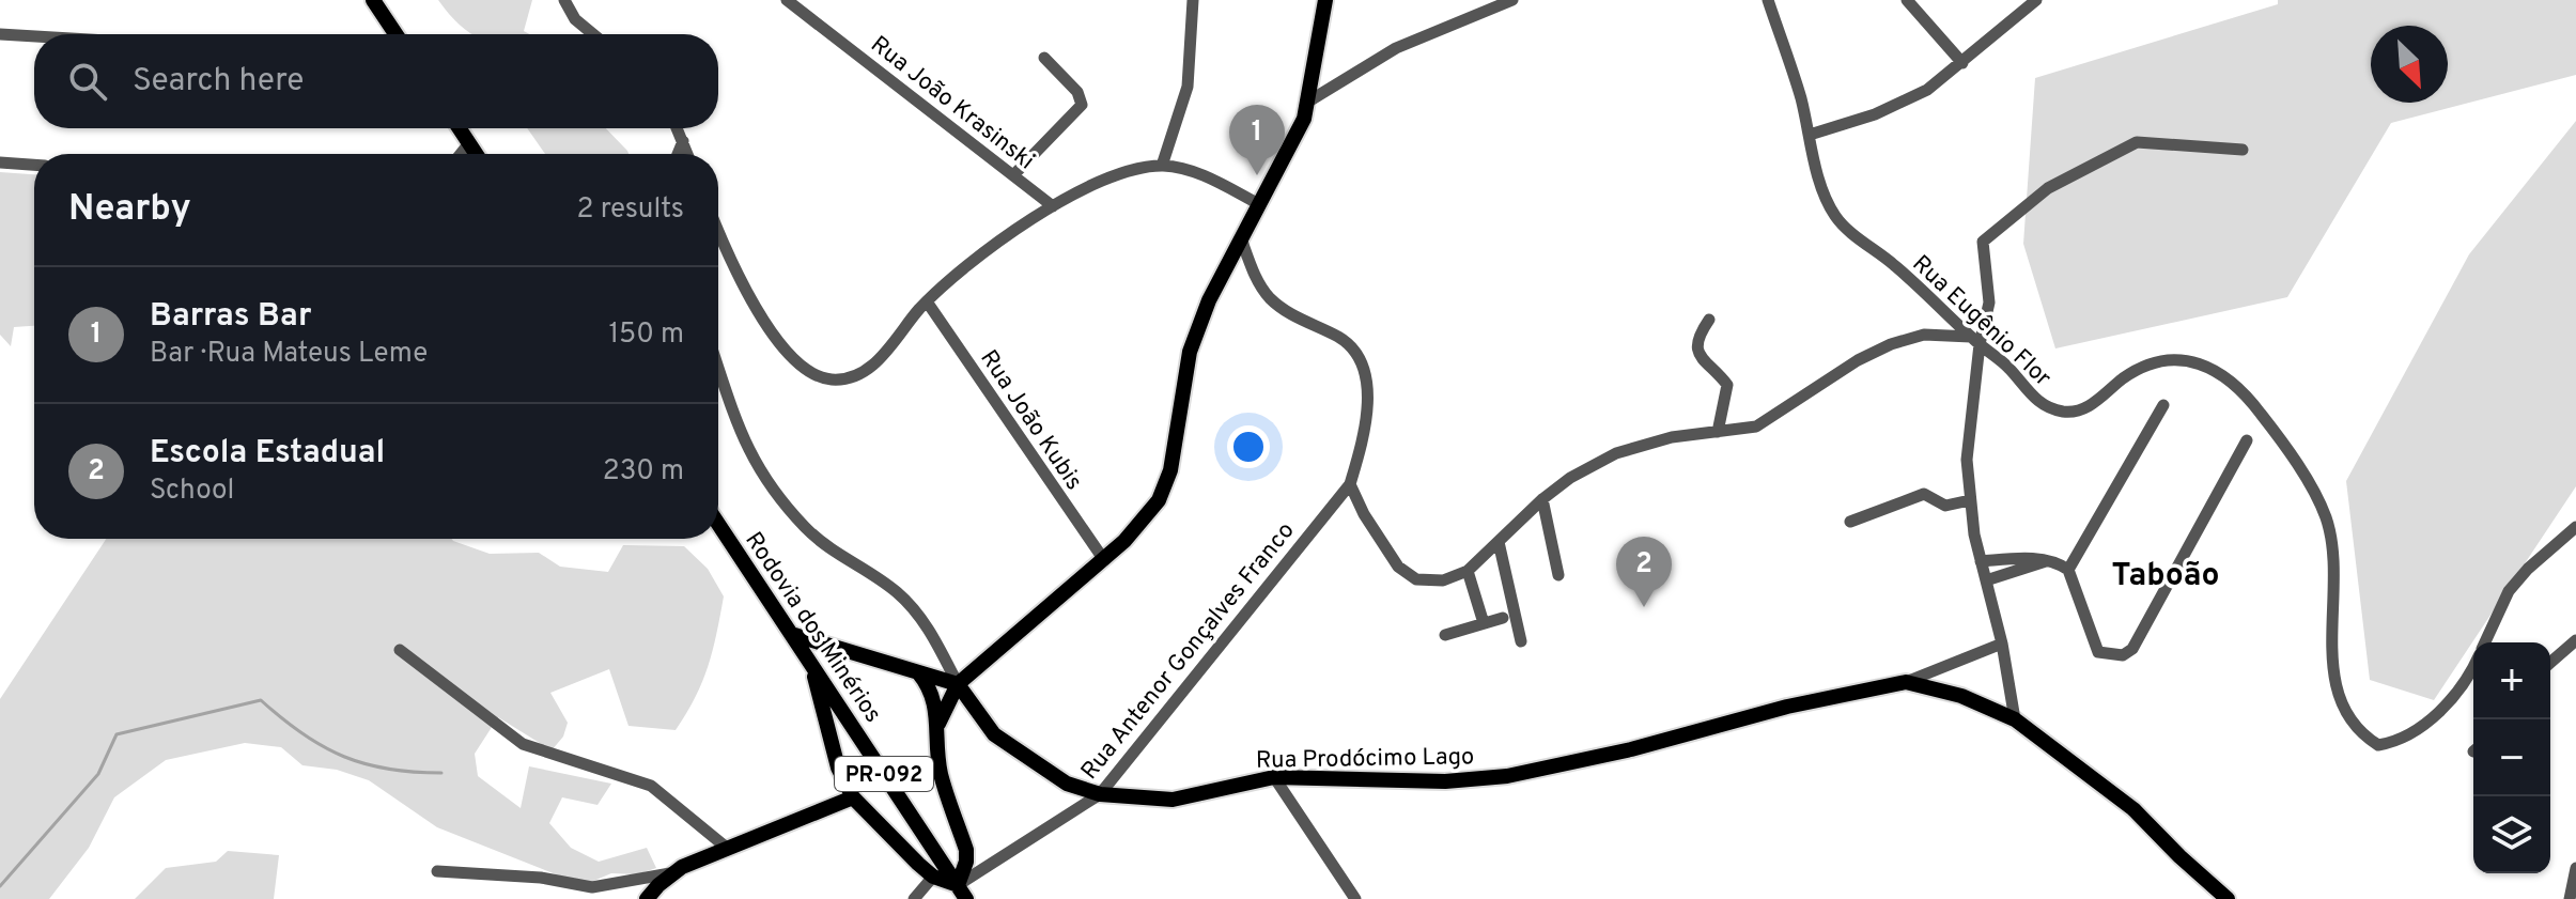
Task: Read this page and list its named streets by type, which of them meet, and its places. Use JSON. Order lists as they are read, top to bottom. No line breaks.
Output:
{"streets":{"main road":["Rodovia dos Minérios","Rua Prodócimo Lago","PR-092"],"street":["Rua João Krasinski","Rua Eugênio Flor","Rua João Kubis","Rua Antenor Gonçalves Franco"]},"crossings":[["Rodovia dos Minérios","Rua Antenor Gonçalves Franco"],["Rua Antenor Gonçalves Franco","Rua Prodócimo Lago"]],"districts":["Taboão"],"north":"bottom right","page":{"search":"Search here","pins":["1","2"],"heading":["Nearby","2 results"],"list":[{"mark":"1","name":"Barras Bar","note":"Bar · Rua Mateus Leme","value":"150 m"},{"mark":"2","name":"Escola Estadual","note":"School","value":"230 m"}],"map_buttons":["+","−"]}}
